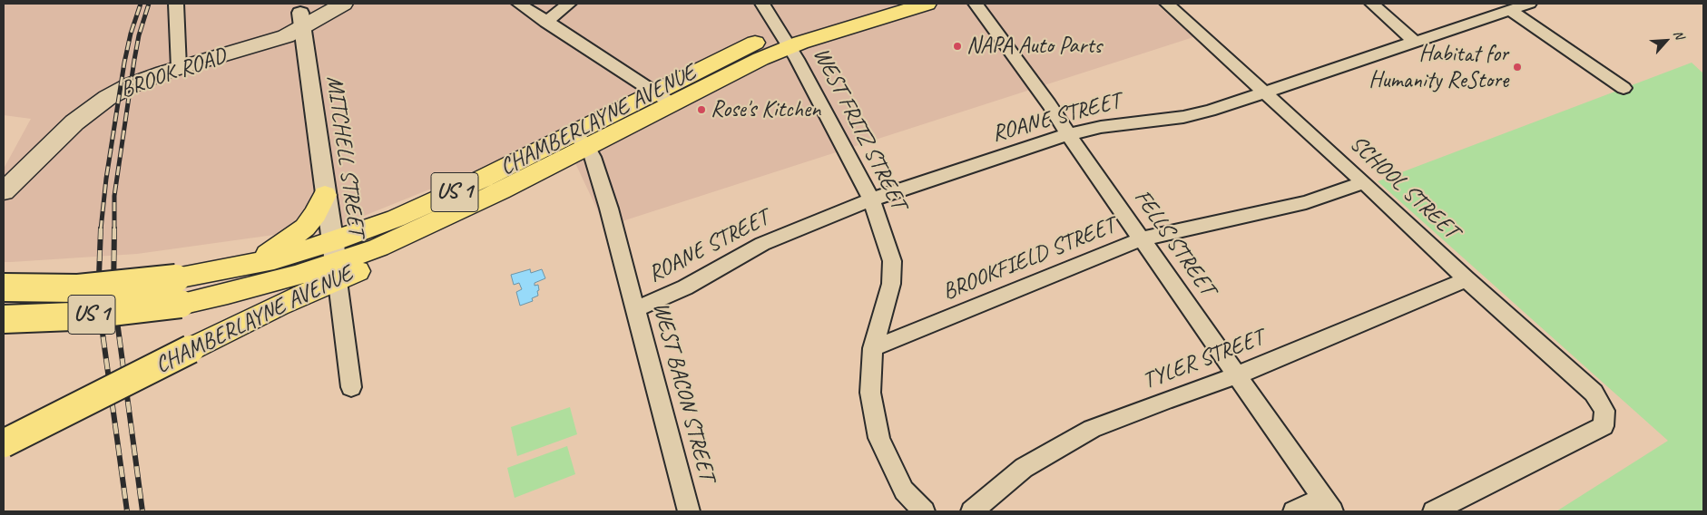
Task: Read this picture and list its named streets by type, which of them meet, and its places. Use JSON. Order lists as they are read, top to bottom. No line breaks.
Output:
{"streets":{"main road":["BROOK ROAD","CHAMBERLAYNE AVENUE","US 1"],"street":["ROANE STREET","WEST FRITZ STREET","MITCHELL STREET","SCHOOL STREET","FELLS STREET","BROOKFIELD STREET","TYLER STREET","WEST BACON STREET"]},"crossings":[["BROOK ROAD","MITCHELL STREET"],["ROANE STREET","WEST FRITZ STREET"],["ROANE STREET","SCHOOL STREET"],["ROANE STREET","FELLS STREET"],["ROANE STREET","WEST BACON STREET"],["CHAMBERLAYNE AVENUE","WEST FRITZ STREET"],["CHAMBERLAYNE AVENUE","MITCHELL STREET"],["CHAMBERLAYNE AVENUE","WEST BACON STREET"],["WEST FRITZ STREET","BROOKFIELD STREET"],["SCHOOL STREET","BROOKFIELD STREET"],["SCHOOL STREET","TYLER STREET"],["FELLS STREET","BROOKFIELD STREET"],["FELLS STREET","TYLER STREET"]],"places":["NAPA Auto Parts","Habitat for Humanity ReStore","Rose's Kitchen"],"north":"top right"}
